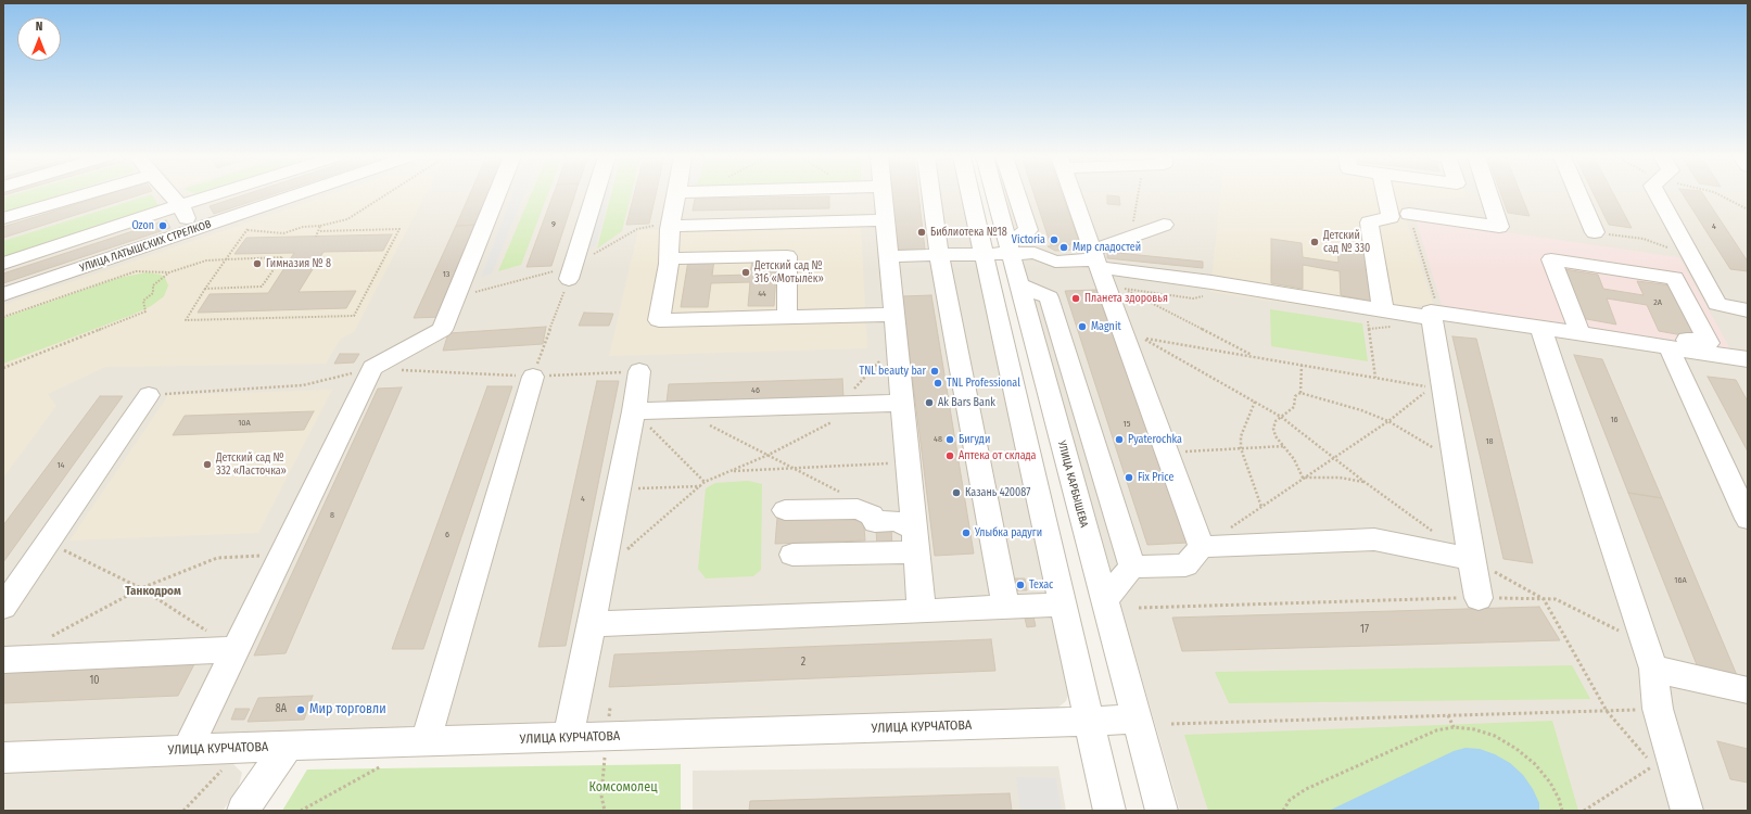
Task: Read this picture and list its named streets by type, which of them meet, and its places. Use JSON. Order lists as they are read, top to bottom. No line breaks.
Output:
{"streets":{"street":["УЛИЦА ЛАТЫШСКИХ СТРЕЛКОВ","УЛИЦА КАРБЫШЕВА","УЛИЦА КУРЧАТОВА"]},"crossings":[["УЛИЦА КАРБЫШЕВА","УЛИЦА КУРЧАТОВА"]],"districts":["Танкодром"],"parks":["Комсомолец"],"places":["Ozon","Библиотека №18","Victoria","Детский сад № 330","Мир сладостей","Гимназия № 8","Детский сад № 316 «Мотылёк»","Планета здоровья","Magnit","TNL beauty bar","TNL Professional","Ak Bars Bank","Бигуди","Pyaterochka","Аптека от склада","Детский сад № 332 «Ласточка»","Fix Price","Казань 420087","Улыбка радуги","Техас","Мир торговли"],"house_numbers":["9","4","13","44","2А","46","16","10А","15","48","18","14","4","8","6","16А","17","2","10","8А"],"north":"top"}
